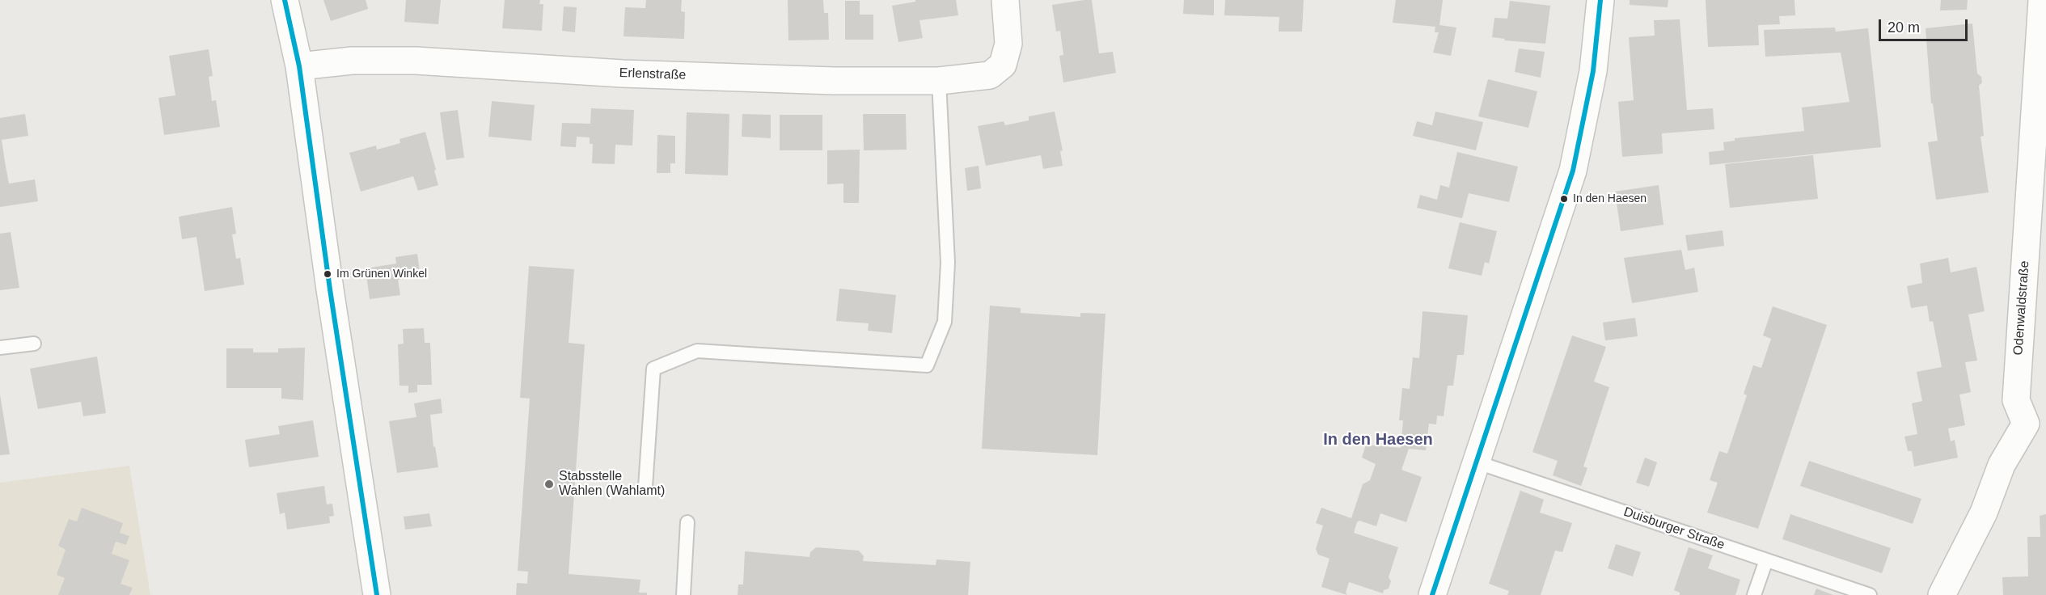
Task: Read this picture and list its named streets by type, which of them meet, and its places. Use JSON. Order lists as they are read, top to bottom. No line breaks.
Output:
{"streets":{"street":["Erlenstraße","Odenwaldstraße"],"lane":["Duisburger Straße"]},"districts":["In den Haesen"],"places":["In den Haesen","Im Grünen Winkel","Stabsstelle Wahlen (Wahlamt)"],"scale_bar":"20 m"}
